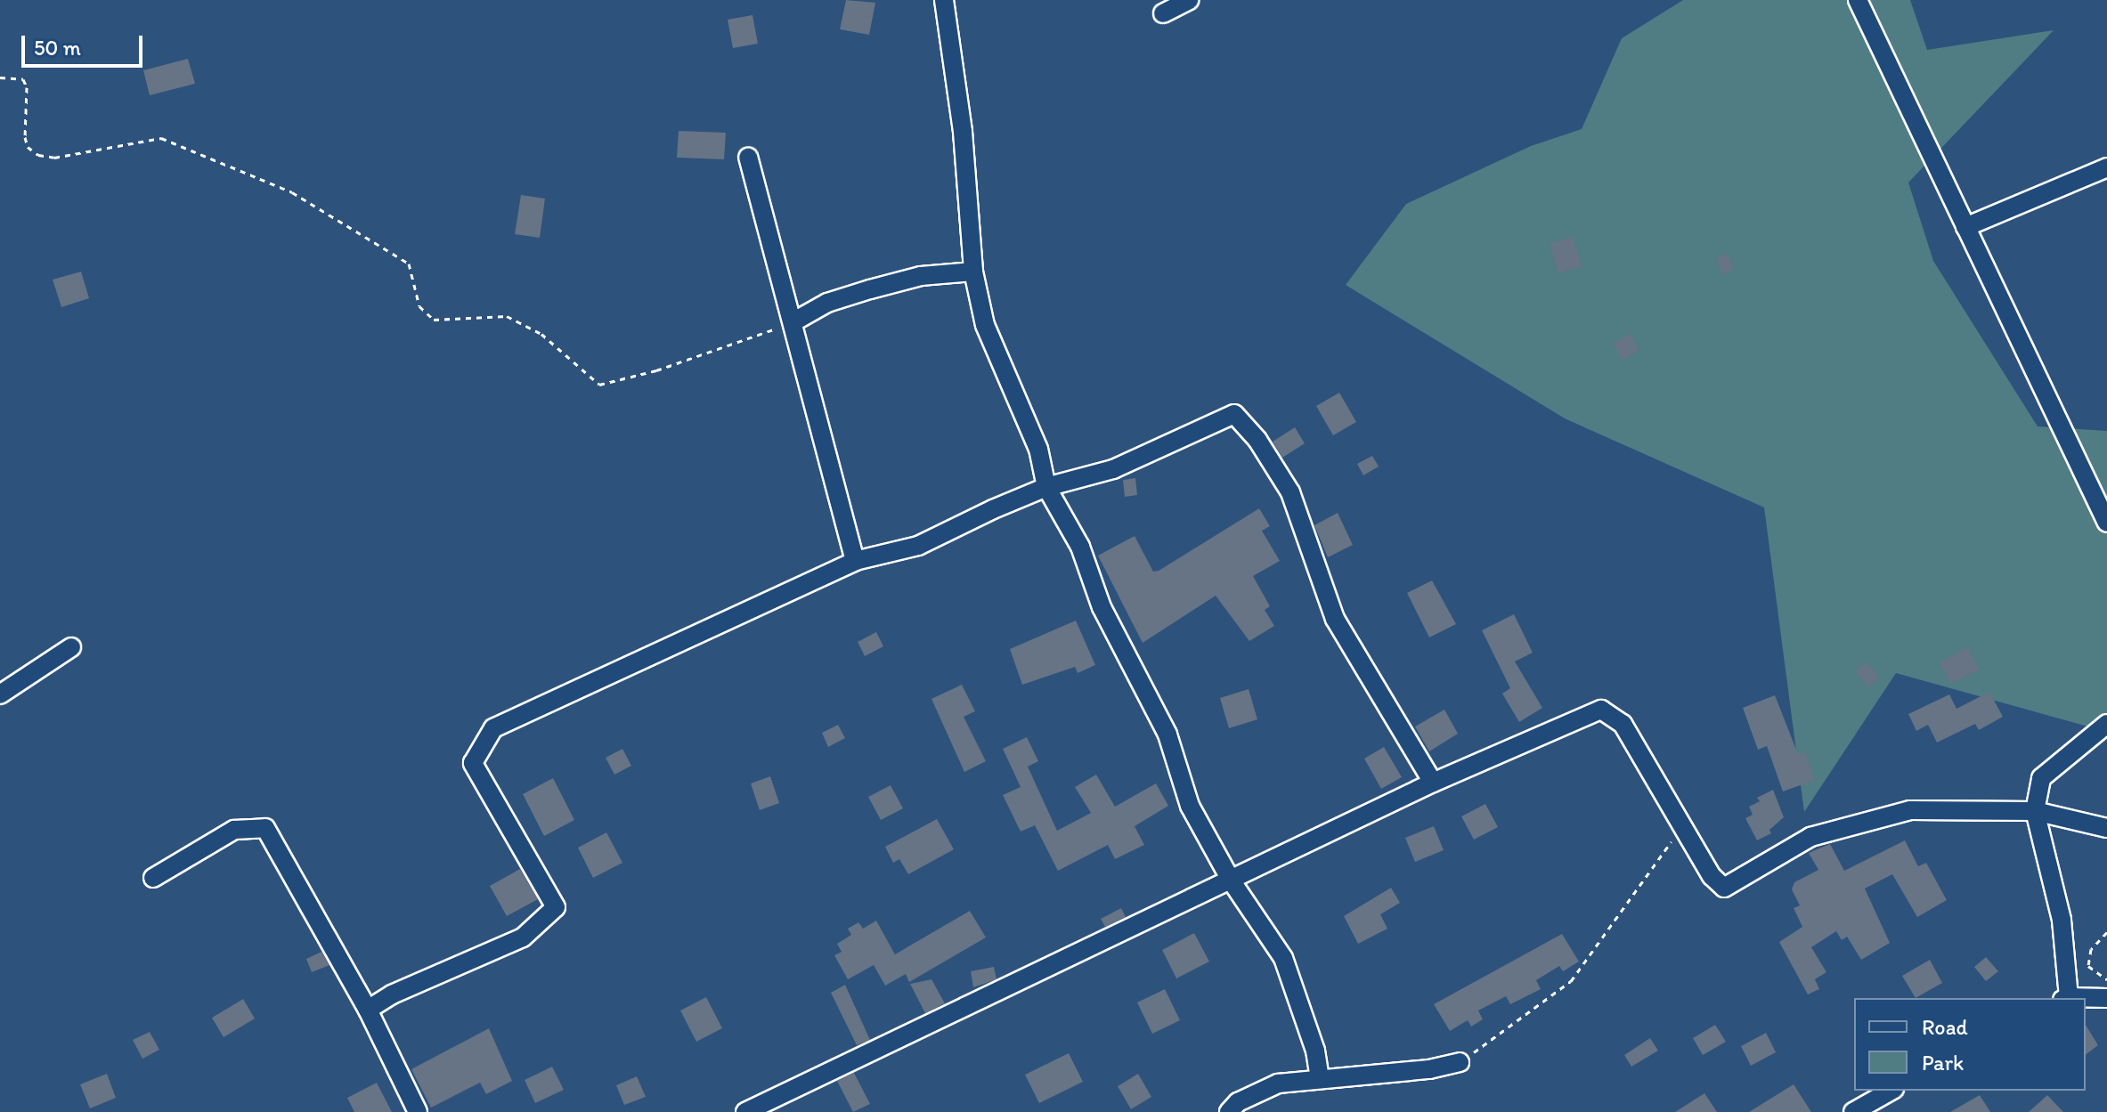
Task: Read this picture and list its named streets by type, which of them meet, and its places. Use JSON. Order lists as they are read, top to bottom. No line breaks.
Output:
{"legend":["Road","Park"],"scale_bar":"50 m"}
